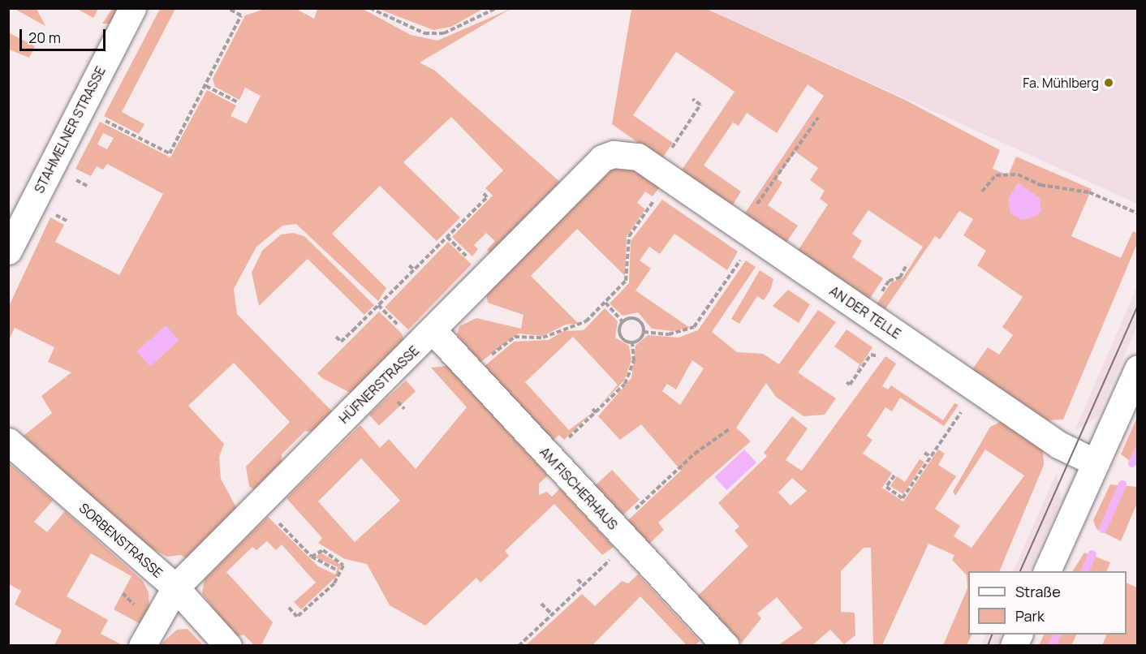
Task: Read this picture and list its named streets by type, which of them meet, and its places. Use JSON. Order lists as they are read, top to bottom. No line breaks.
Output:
{"streets":{"street":["STAHMELNER STRASSE","AN DER TELLE","HÜFNERSTRASSE","AM FISCHERHAUS","SORBENSTRASSE"]},"crossings":[["AN DER TELLE","HÜFNERSTRASSE"],["HÜFNERSTRASSE","AM FISCHERHAUS"],["HÜFNERSTRASSE","SORBENSTRASSE"]],"places":["Fa. Mühlberg"],"legend":["Straße","Park"],"scale_bar":"20 m"}
